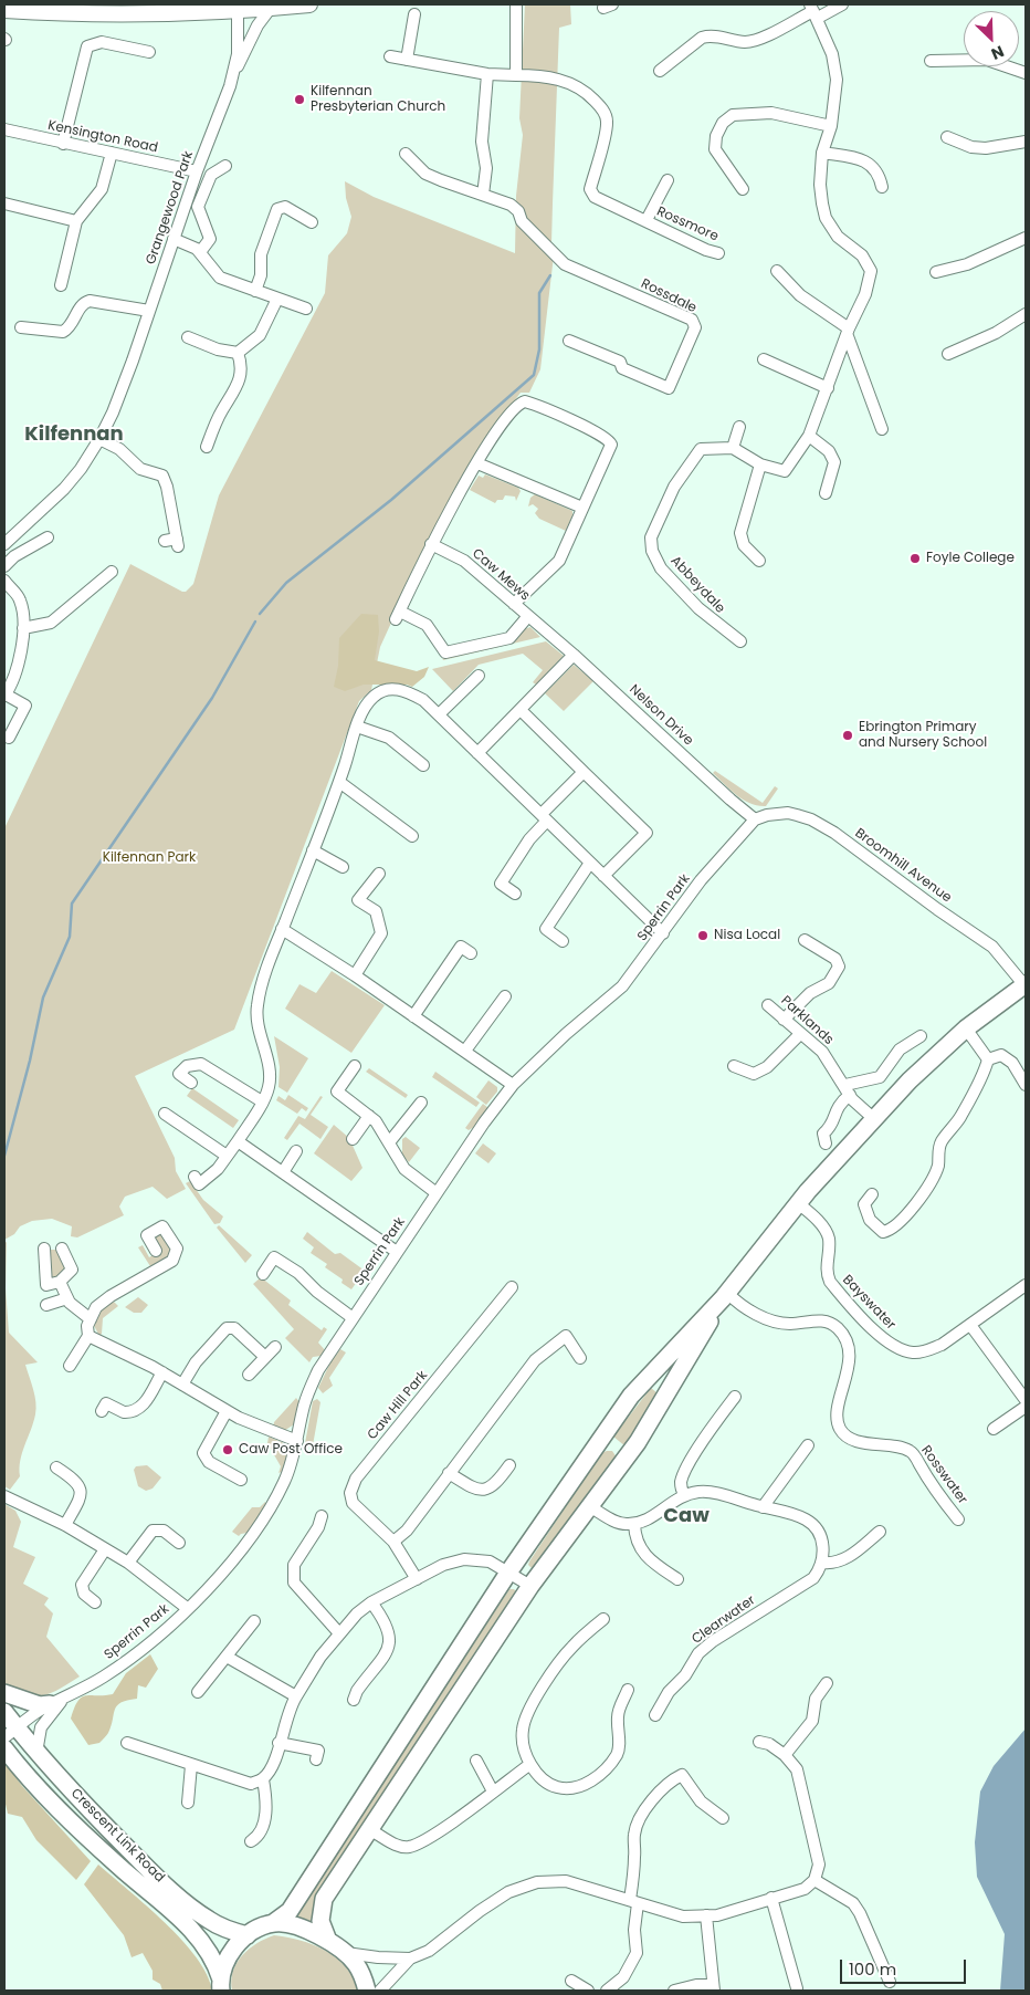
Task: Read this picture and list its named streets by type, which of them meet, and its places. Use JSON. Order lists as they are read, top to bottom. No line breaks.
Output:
{"streets":{"highway":["Crescent Link Road"],"street":["Kensington Road","Grangewood Park","Rossmore","Rossdale","Caw Mews","Abbeydale","Nelson Drive","Broomhill Avenue","Sperrin Park","Parklands","Bayswater","Caw Hill Park","Rosswater","Clearwater"]},"crossings":[["Kensington Road","Grangewood Park"],["Caw Mews","Nelson Drive"],["Nelson Drive","Broomhill Avenue"],["Nelson Drive","Sperrin Park"],["Broomhill Avenue","Sperrin Park"],["Sperrin Park","Crescent Link Road"]],"districts":["Kilfennan","Caw"],"parks":["Kilfennan Park"],"places":["Kilfennan Presbyterian Church","Foyle College","Ebrington Primary and Nursery School","Nisa Local","Caw Post Office"],"scale_bar":"100 m","north":"bottom right"}
